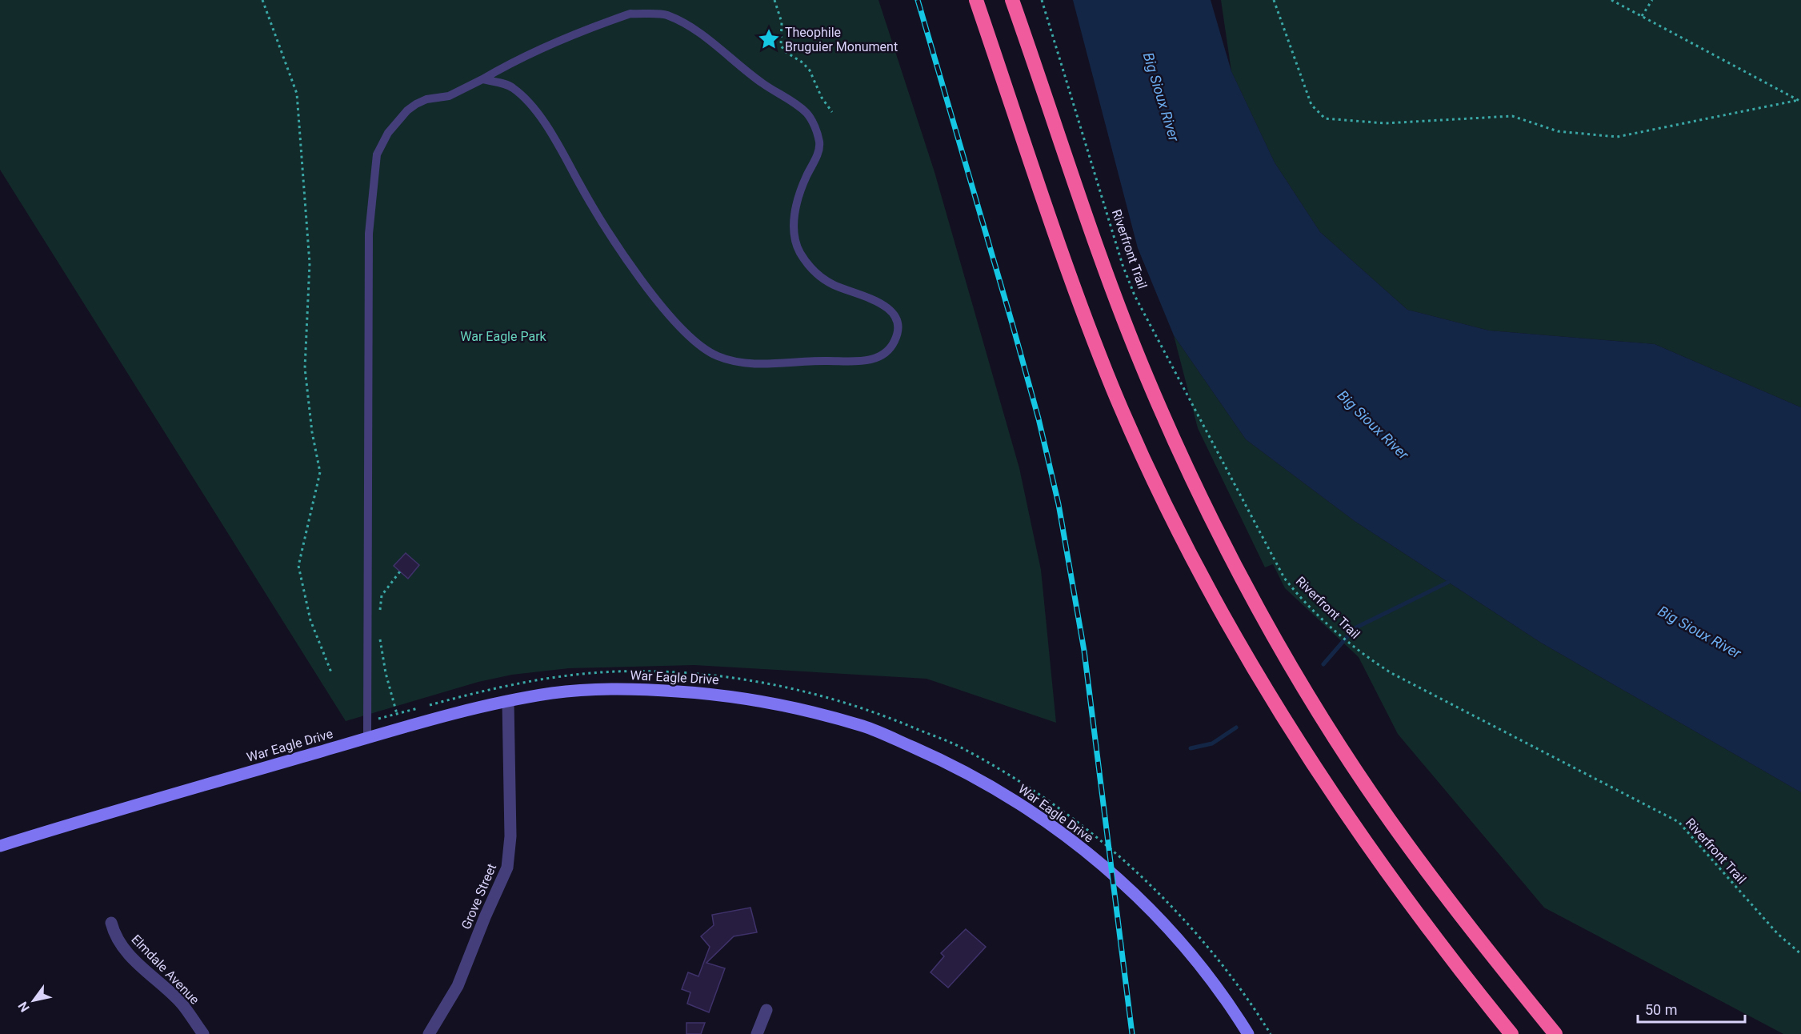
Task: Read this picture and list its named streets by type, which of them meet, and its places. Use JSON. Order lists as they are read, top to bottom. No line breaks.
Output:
{"streets":{"main road":["War Eagle Drive"],"street":["Grove Street","Elmdale Avenue"],"path":["Riverfront Trail"]},"crossings":[["War Eagle Drive","Grove Street"]],"water":["Big Sioux River"],"parks":["War Eagle Park"],"places":{"place":["Theophile Bruguier Monument"]},"scale_bar":"50 m","north":"bottom left"}
